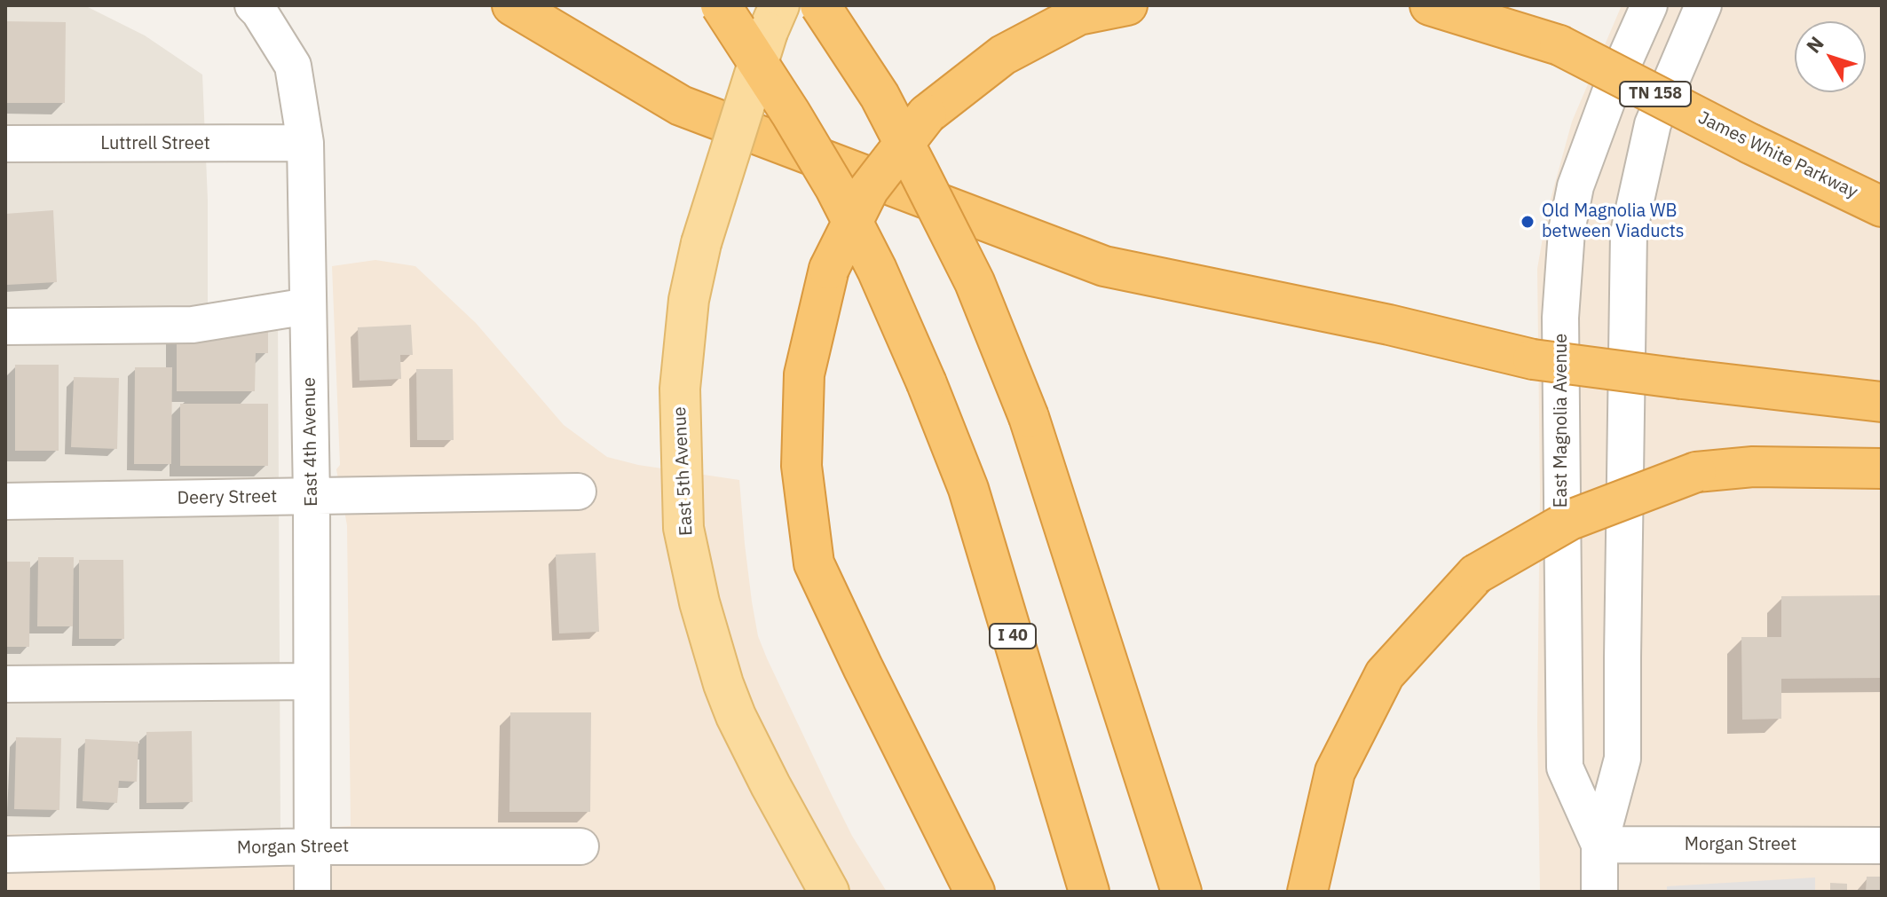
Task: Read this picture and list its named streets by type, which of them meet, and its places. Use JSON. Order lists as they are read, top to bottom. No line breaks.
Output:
{"streets":{"highway":["TN 158","James White Parkway","I 40"],"main road":["East 5th Avenue"],"street":["Luttrell Street","East Magnolia Avenue","East 4th Avenue","Deery Street","Morgan Street"]},"crossings":[["Luttrell Street","East 4th Avenue"],["East Magnolia Avenue","Morgan Street"],["East 4th Avenue","Deery Street"],["East 4th Avenue","Morgan Street"]],"places":["Old Magnolia WB between Viaducts"],"north":"top left"}
